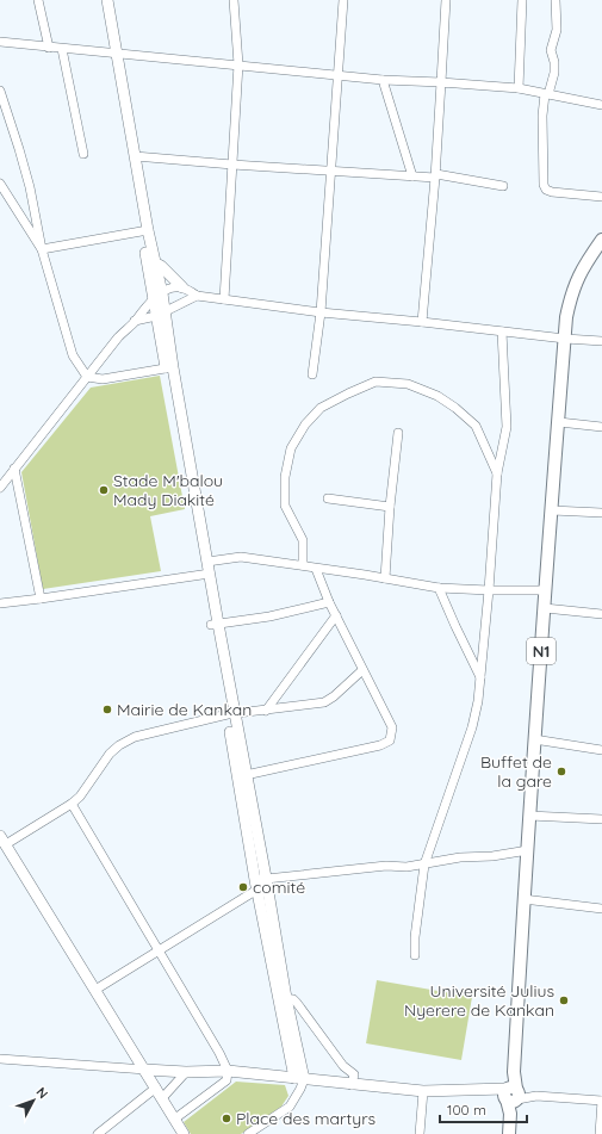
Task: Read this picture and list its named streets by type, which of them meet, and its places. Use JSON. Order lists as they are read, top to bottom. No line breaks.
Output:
{"streets":{"highway":["N1"]},"places":["Stade M'balou Mady Diakité","Mairie de Kankan","Buffet de la gare","comité","Université Julius Nyerere de Kankan","Place des martyrs"],"scale_bar":"100 m","north":"top right"}
